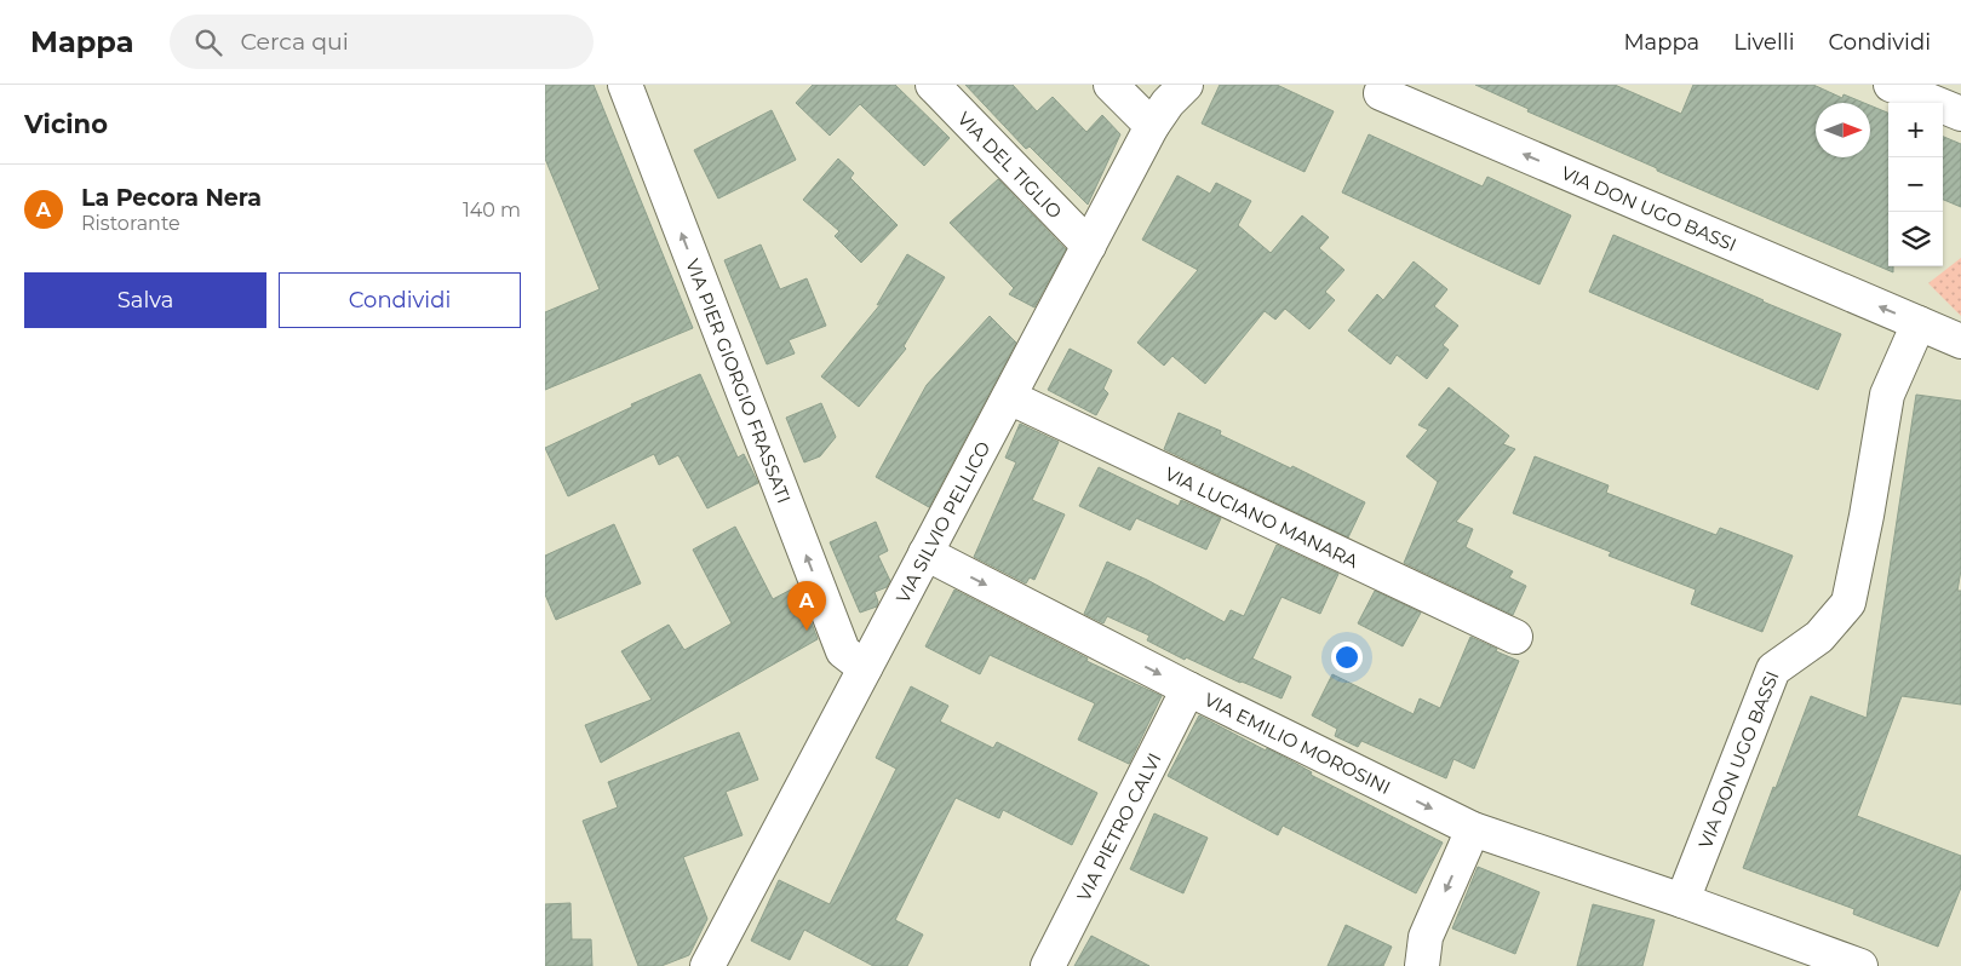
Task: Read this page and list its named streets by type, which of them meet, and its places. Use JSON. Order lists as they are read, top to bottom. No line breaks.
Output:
{"streets":{"street":["VIA DEL TIGLIO","VIA DON UGO BASSI","VIA PIER GIORGIO FRASSATI","VIA LUCIANO MANARA","VIA SILVIO PELLICO","VIA EMILIO MOROSINI","VIA PIETRO CALVI"]},"crossings":[["VIA DEL TIGLIO","VIA SILVIO PELLICO"],["VIA DON UGO BASSI","VIA EMILIO MOROSINI"],["VIA PIER GIORGIO FRASSATI","VIA SILVIO PELLICO"],["VIA LUCIANO MANARA","VIA SILVIO PELLICO"],["VIA SILVIO PELLICO","VIA EMILIO MOROSINI"],["VIA EMILIO MOROSINI","VIA PIETRO CALVI"]],"one_way":["VIA DON UGO BASSI","VIA PIER GIORGIO FRASSATI","VIA EMILIO MOROSINI"],"north":"right","page":{"header":"Mappa","search":"Cerca qui","nav":["Mappa","Livelli","Condividi"],"heading":"Vicino","map_buttons":["+","−"],"list":[{"mark":"A","name":"La Pecora Nera","note":"Ristorante","value":"140 m"}],"buttons":["Salva","Condividi"],"pins":"A"}}
